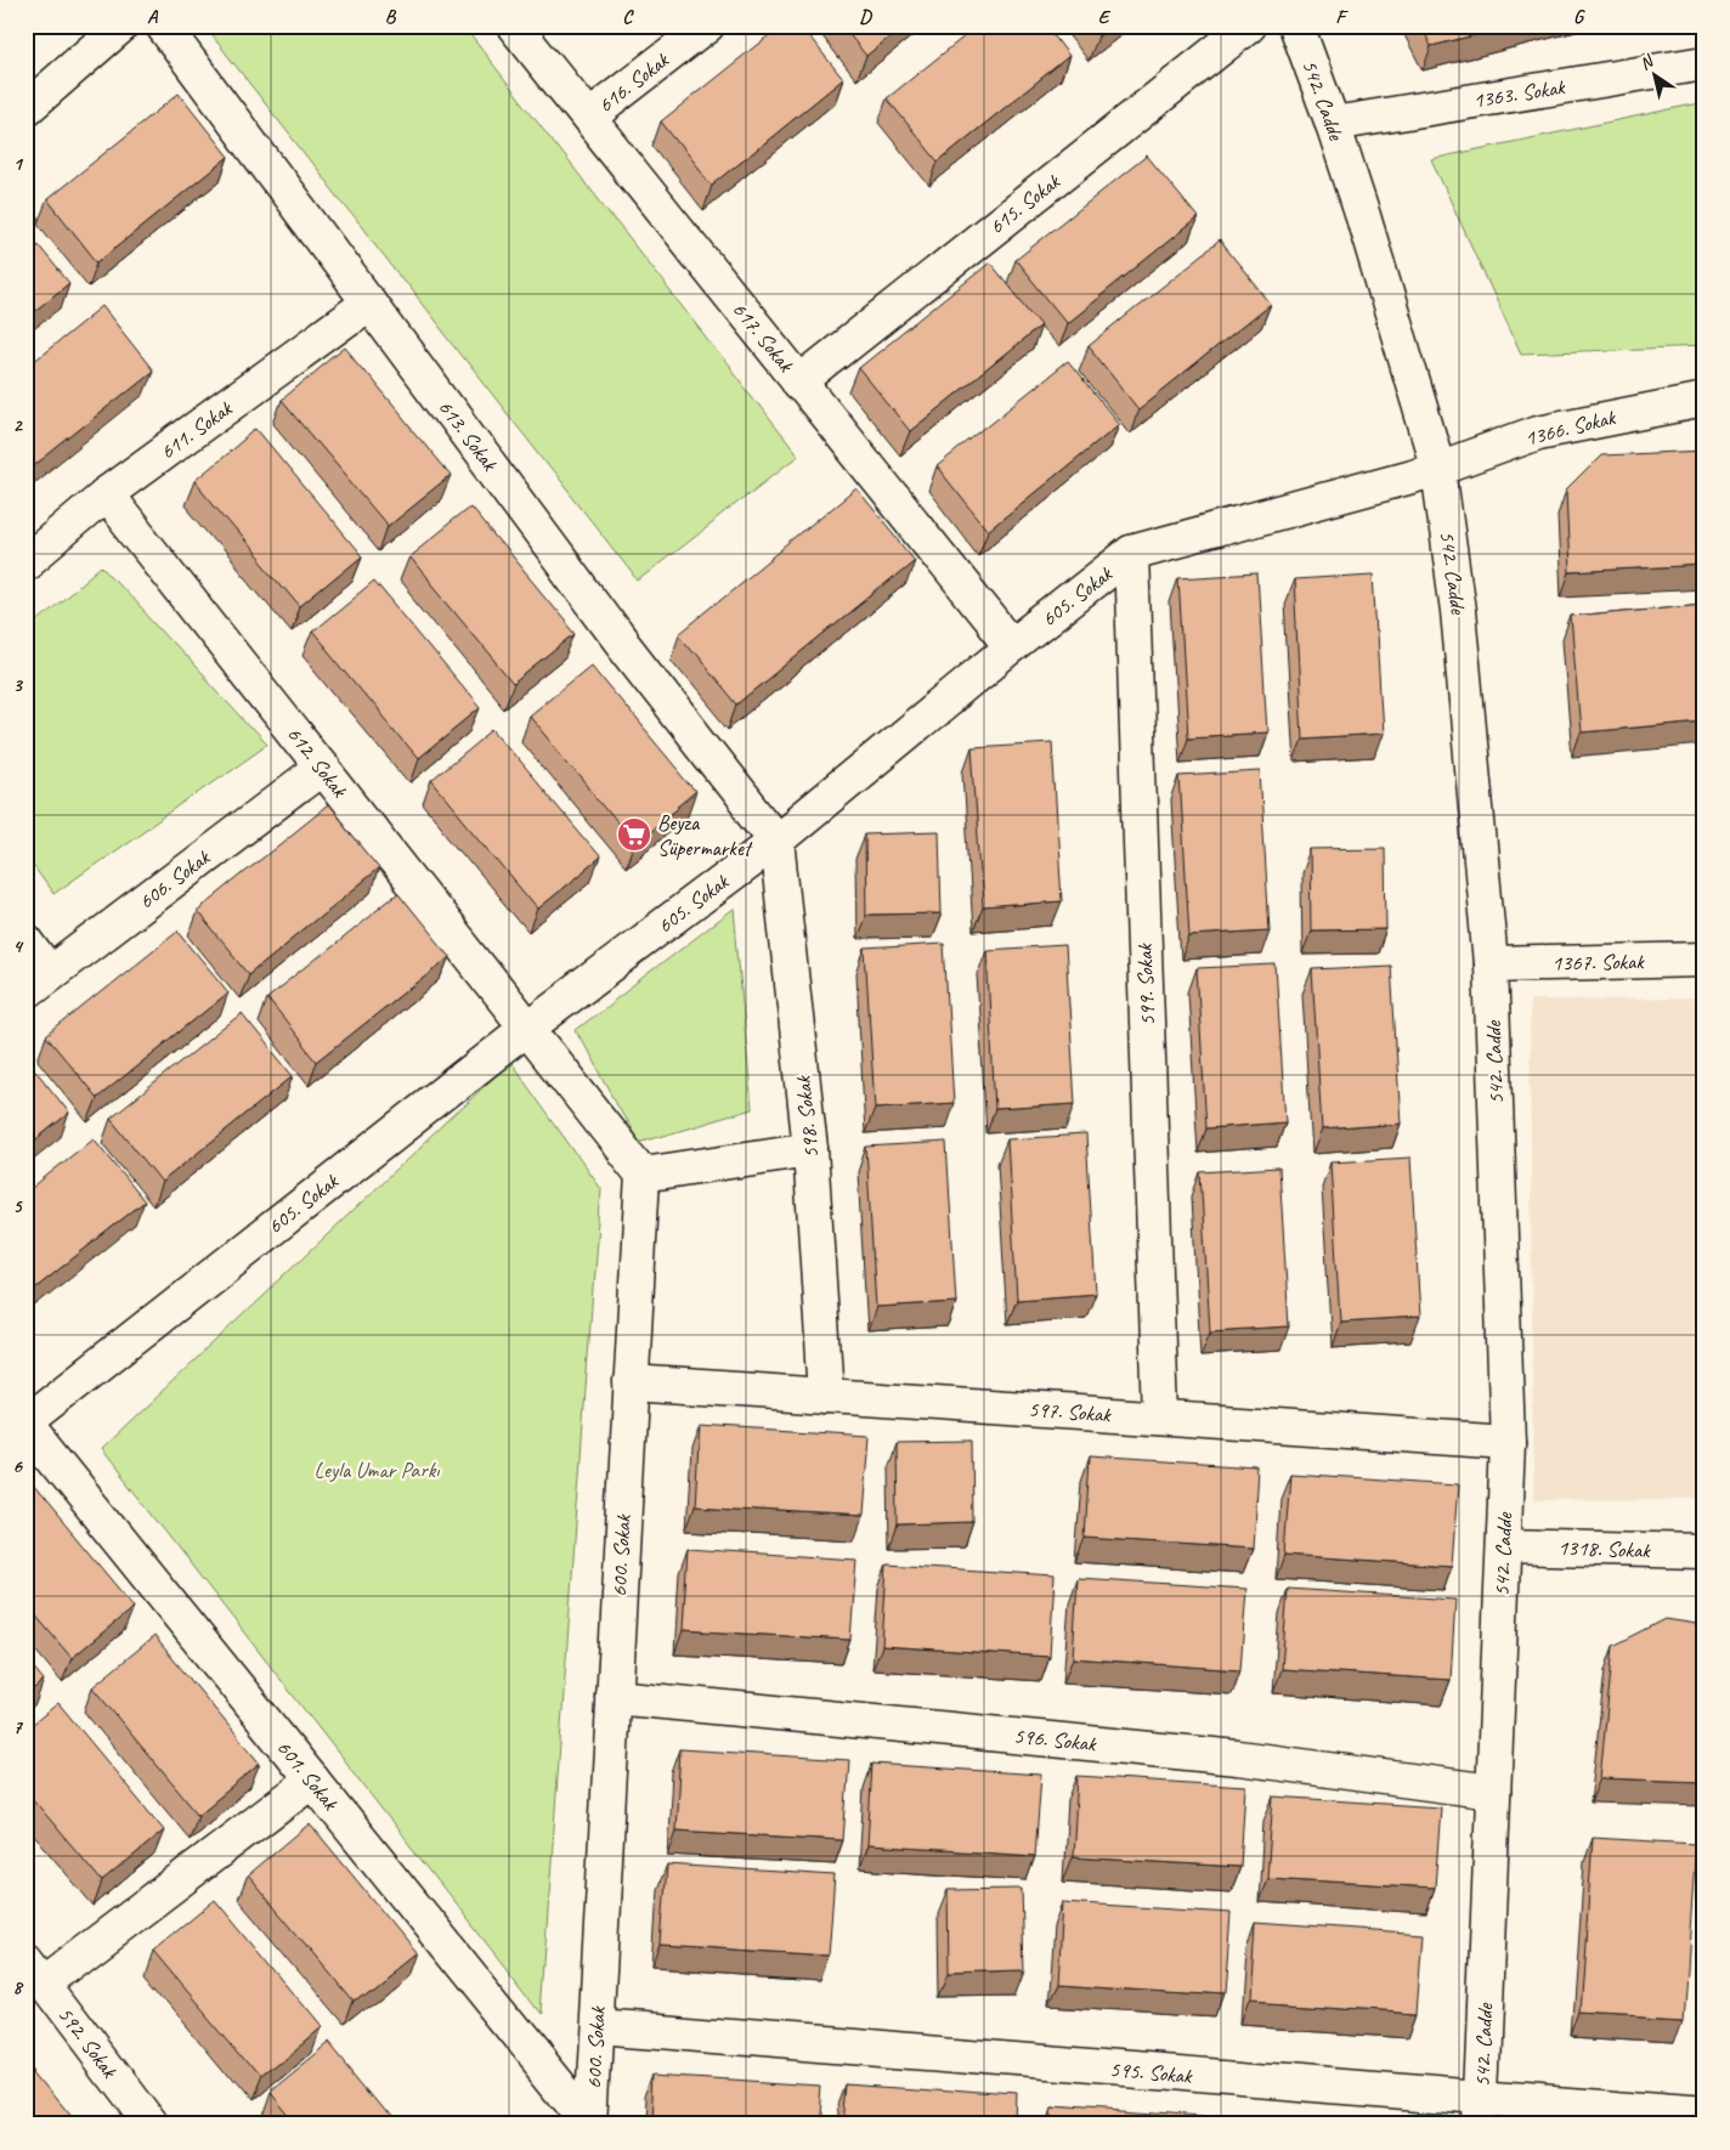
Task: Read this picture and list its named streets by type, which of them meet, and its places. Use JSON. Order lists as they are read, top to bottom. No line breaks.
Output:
{"streets":{"street":["616. Sokak","1363. Sokak","542. Cadde","615. Sokak","617. Sokak","1366. Sokak","611. Sokak","613. Sokak","605. Sokak","612. Sokak","606. Sokak","1367. Sokak","599. Sokak","598. Sokak","597. Sokak","1318. Sokak","600. Sokak","596. Sokak","601. Sokak","592. Sokak","595. Sokak"]},"crossings":[["616. Sokak","617. Sokak"],["1363. Sokak","542. Cadde"],["542. Cadde","1366. Sokak"],["542. Cadde","605. Sokak"],["542. Cadde","1367. Sokak"],["542. Cadde","597. Sokak"],["542. Cadde","1318. Sokak"],["542. Cadde","596. Sokak"],["542. Cadde","595. Sokak"],["615. Sokak","617. Sokak"],["617. Sokak","605. Sokak"],["1366. Sokak","605. Sokak"],["611. Sokak","613. Sokak"],["611. Sokak","612. Sokak"],["613. Sokak","605. Sokak"],["613. Sokak","598. Sokak"],["605. Sokak","612. Sokak"],["605. Sokak","599. Sokak"],["605. Sokak","598. Sokak"],["605. Sokak","601. Sokak"],["612. Sokak","606. Sokak"],["599. Sokak","597. Sokak"],["598. Sokak","597. Sokak"],["597. Sokak","600. Sokak"],["600. Sokak","596. Sokak"],["600. Sokak","601. Sokak"],["600. Sokak","595. Sokak"]],"parks":["Leyla Umar Parkı"],"places":{"supermarket":["Beyza Süpermarket"]},"north":"top left","grid":{"columns":["A","B","C","D","E","F","G"],"rows":["1","2","3","4","5","6","7","8"]}}
